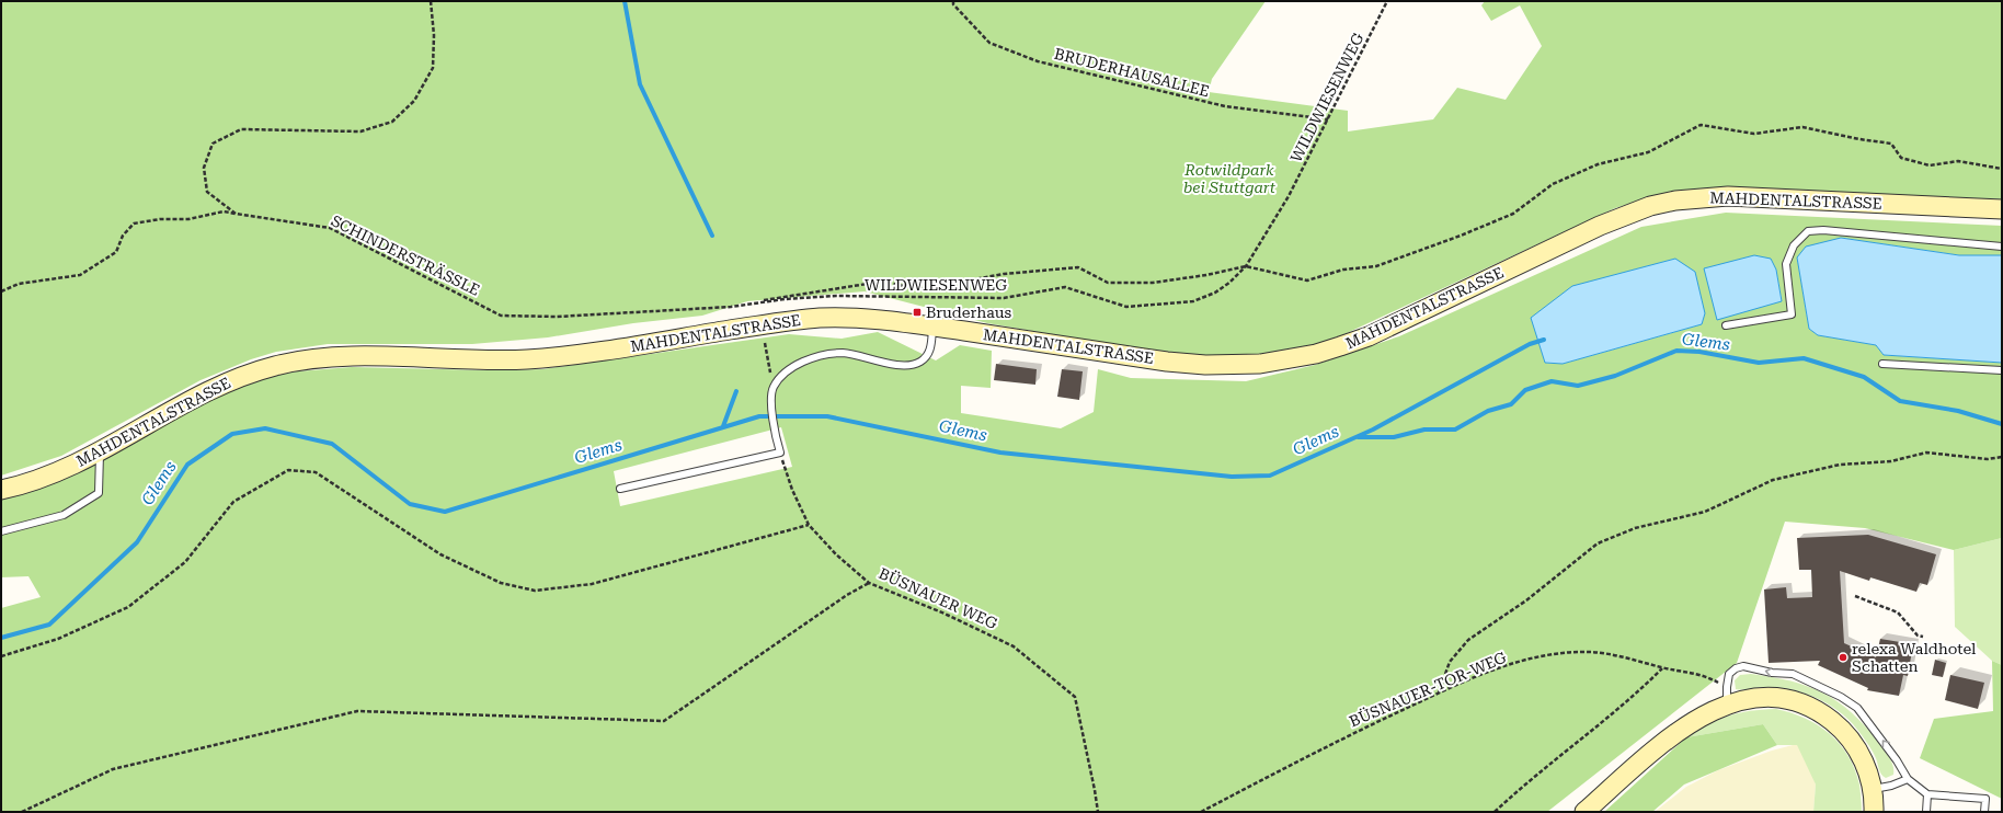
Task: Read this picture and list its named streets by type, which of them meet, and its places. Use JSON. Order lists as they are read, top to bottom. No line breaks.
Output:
{"streets":{"main road":["MAHDENTALSTRASSE"],"path":["BRUDERHAUSALLEE","WILDWIESENWEG","SCHINDERSTRÄSSLE","BÜSNAUER WEG","BÜSNAUER-TOR-WEG"]},"crossings":[["BRUDERHAUSALLEE","WILDWIESENWEG"],["WILDWIESENWEG","SCHINDERSTRÄSSLE"]],"water":["Glems"],"parks":["Rotwildpark bei Stuttgart"],"places":{"transit":["Bruderhaus"],"other":["relexa Waldhotel Schatten"]}}
